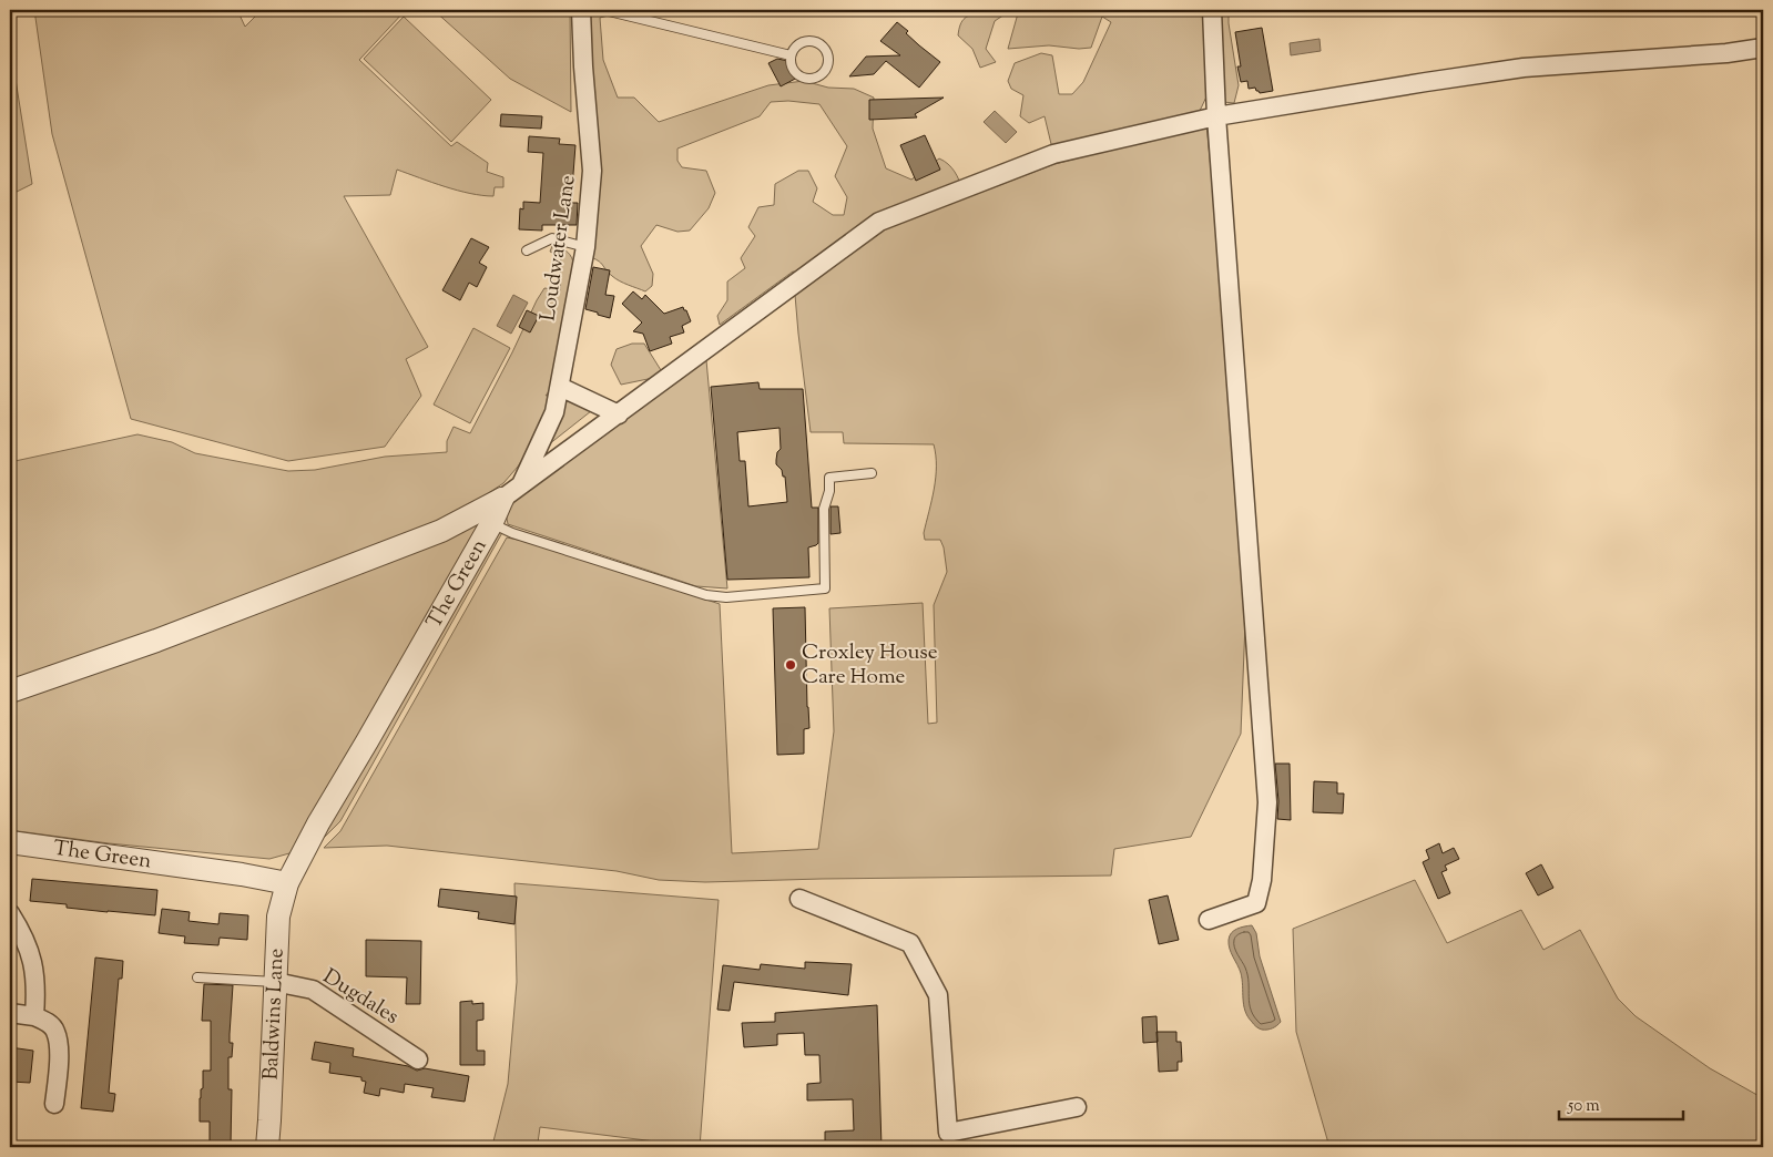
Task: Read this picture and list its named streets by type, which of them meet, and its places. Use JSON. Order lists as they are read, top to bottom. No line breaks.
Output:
{"streets":{"street":["Loudwater Lane","The Green","Dugdales","Baldwins Lane"]},"crossings":[["The Green","Baldwins Lane"],["Dugdales","Baldwins Lane"]],"places":["Croxley House Care Home"],"scale_bar":"50 m"}
